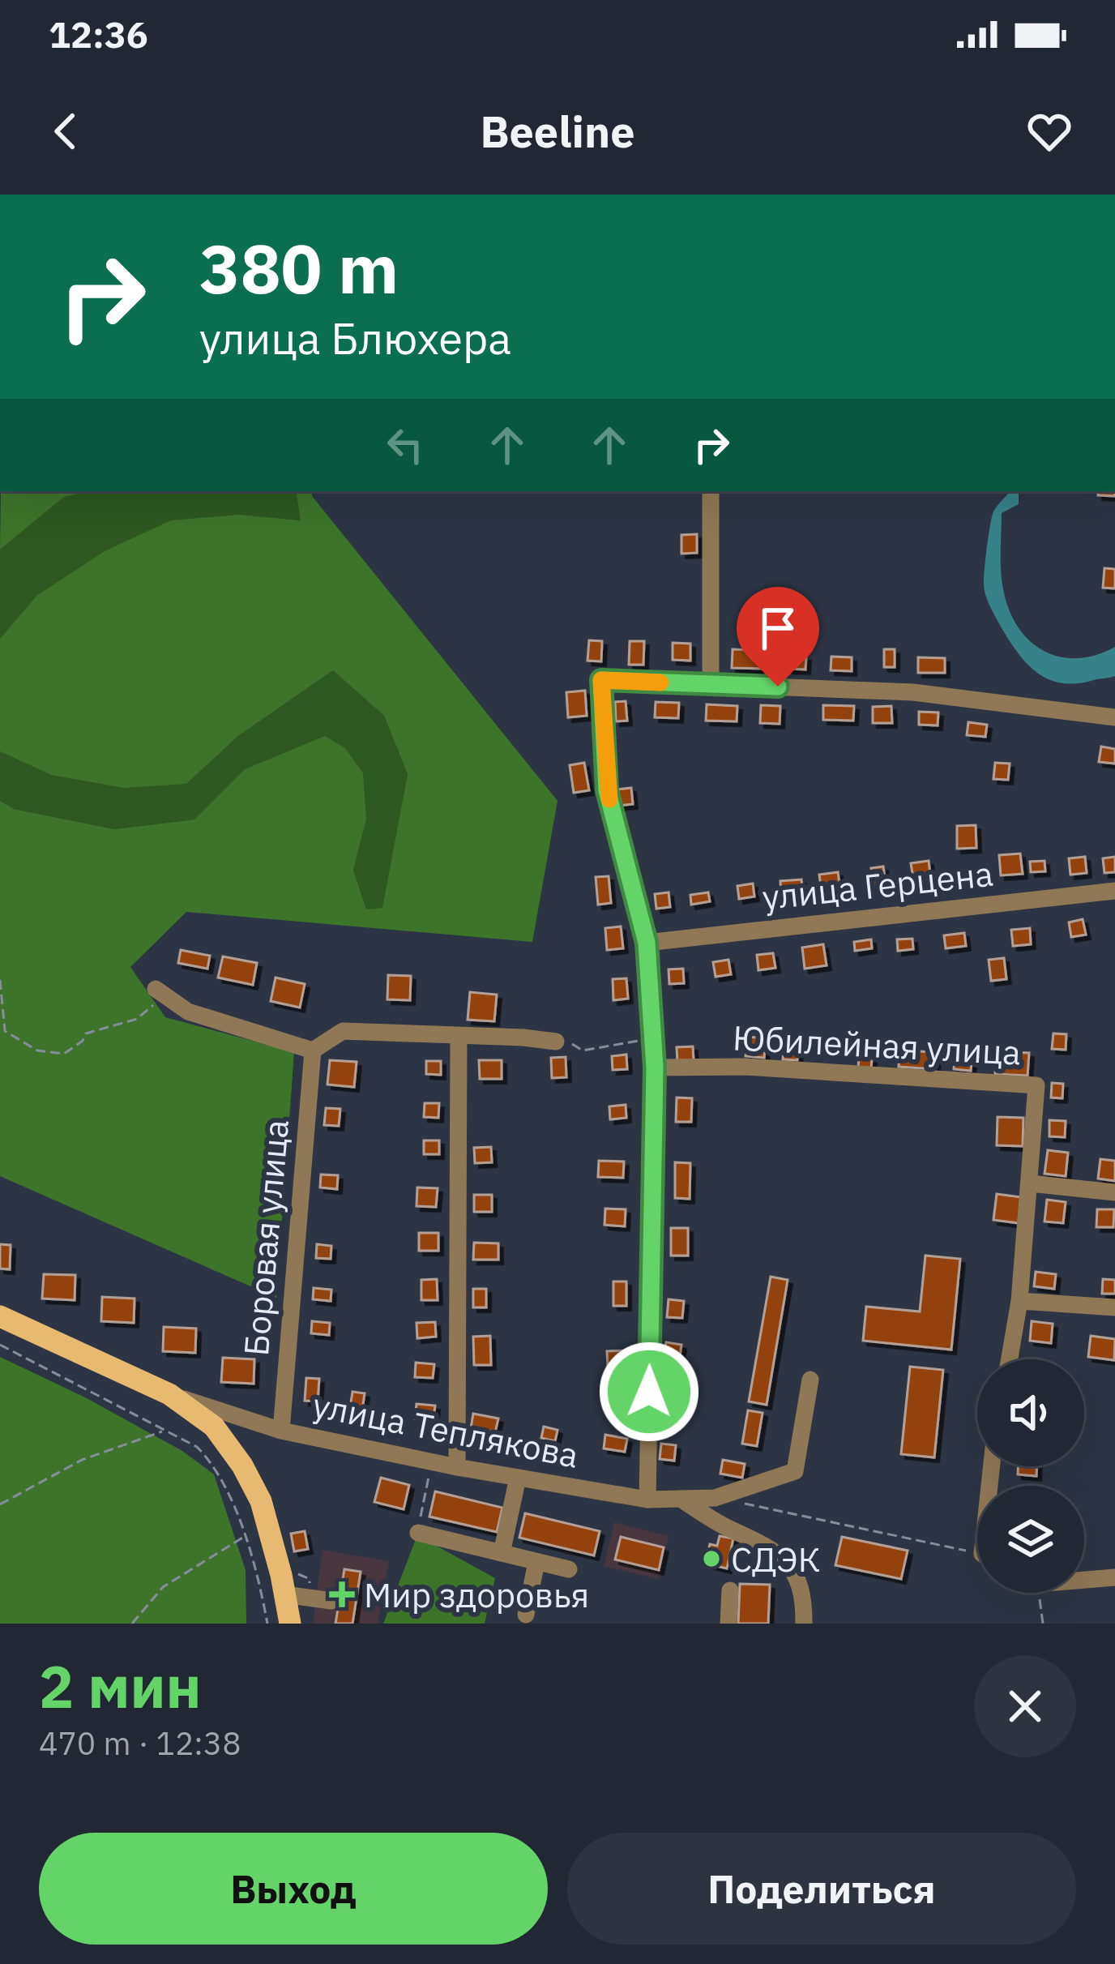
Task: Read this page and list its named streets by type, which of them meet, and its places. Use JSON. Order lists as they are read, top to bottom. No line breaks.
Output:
{"streets":{"street":["улица Герцена","Юбилейная улица","Боровая улица","улица Теплякова"]},"crossings":[["Боровая улица","улица Теплякова"]],"places":{"other":["СДЭК"],"health":["Мир здоровья"]},"page":{"status":"12:36","header":"Beeline","turn":["380 m","улица Блюхера"],"heading":["2 мин","470 m · 12:38"],"buttons":["Выход","Поделиться"]}}
